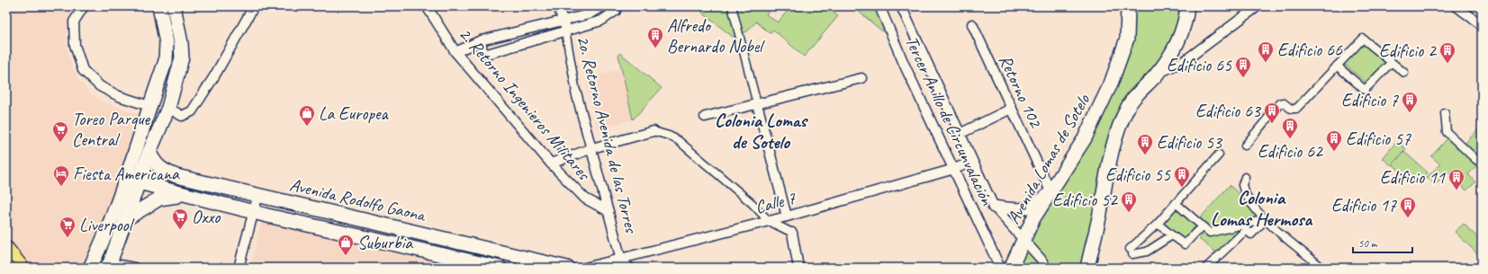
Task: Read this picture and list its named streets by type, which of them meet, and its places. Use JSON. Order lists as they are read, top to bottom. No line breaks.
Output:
{"streets":{"main road":["Avenida Lomas de Sotelo","Avenida Rodolfo Gaona"],"street":["Retorno 102","2. Retorno Ingenieros Militares","Tercer Anillo de Circunvalación","2o. Retorno Avenida de las Torres","Calle 7"]},"crossings":[["Retorno 102","Avenida Lomas de Sotelo"],["2. Retorno Ingenieros Militares","2o. Retorno Avenida de las Torres"],["Tercer Anillo de Circunvalación","Avenida Lomas de Sotelo"],["Tercer Anillo de Circunvalación","Calle 7"],["2o. Retorno Avenida de las Torres","Calle 7"]],"districts":["Colonia Lomas de Sotelo","Colonia Lomas Hermosa"],"places":{"building":["Alfredo Bernardo Nobel","Edificio 66","Edificio 2","Edificio 65","Edificio 7","Edificio 63","Edificio 62","Edificio 57","Edificio 53","Edificio 55","Edificio 11","Edificio 52","Edificio 17"],"shop":["La Europea","Suburbia"],"supermarket":["Toreo Parque Central","Oxxo","Liverpool"],"hotel":["Fiesta Americana"]},"scale_bar":"50 m"}
